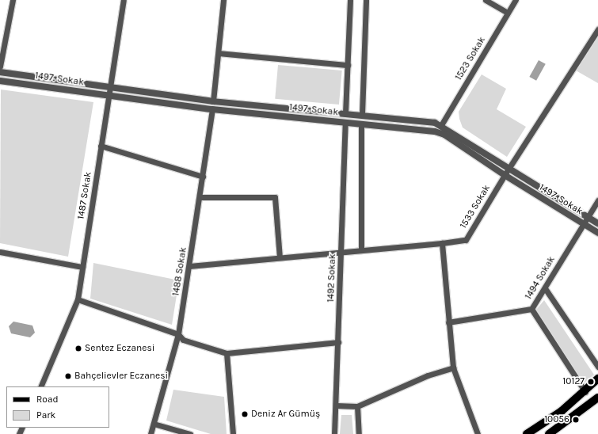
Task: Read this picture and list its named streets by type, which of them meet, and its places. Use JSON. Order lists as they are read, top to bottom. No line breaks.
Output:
{"streets":{"street":["1523 Sokak","1497. Sokak","1487 Sokak","1533 Sokak","1488 Sokak","1492 Sokak","1494 Sokak"]},"crossings":[["1523 Sokak","1497. Sokak"],["1497. Sokak","1487 Sokak"],["1497. Sokak","1533 Sokak"],["1497. Sokak","1488 Sokak"],["1497. Sokak","1492 Sokak"],["1497. Sokak","1494 Sokak"]],"places":["Sentez Eczanesi","Bahçelievler Eczanesi","10127","Deniz Ar Gümüş","10056"],"legend":["Road","Park"]}
